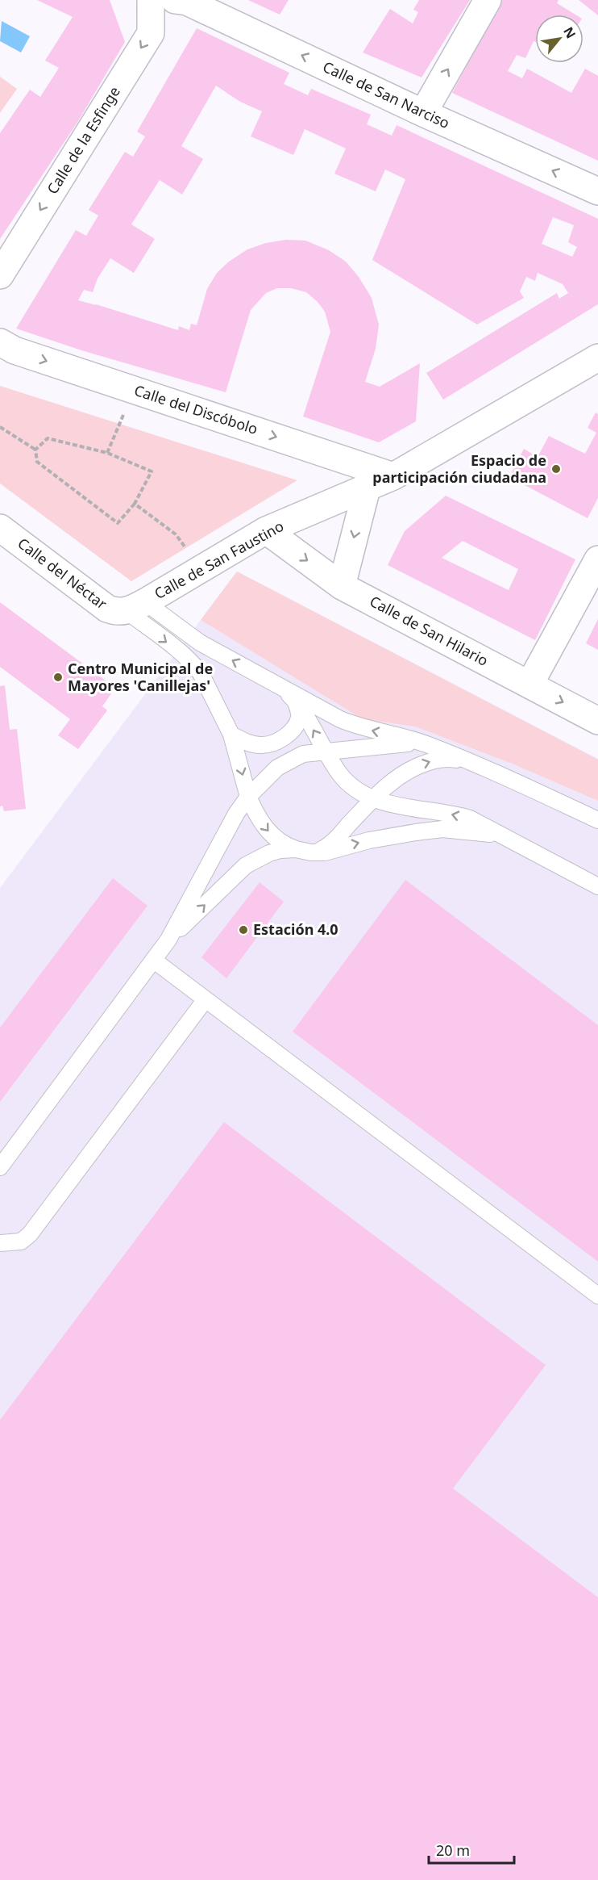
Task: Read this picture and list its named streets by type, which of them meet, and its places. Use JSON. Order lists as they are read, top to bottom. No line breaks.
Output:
{"streets":{"street":["Calle de San Narciso","Calle de la Esfinge","Calle del Discóbolo","Calle de San Faustino","Calle del Néctar","Calle de San Hilario"]},"crossings":[["Calle del Discóbolo","Calle de San Faustino"],["Calle de San Faustino","Calle del Néctar"],["Calle de San Faustino","Calle de San Hilario"]],"one_way":["Calle de San Narciso","Calle de la Esfinge","Calle del Discóbolo","Calle de San Hilario"],"places":["Espacio de participación ciudadana","Centro Municipal de Mayores 'Canillejas'","Estación 4.0"],"scale_bar":"20 m","north":"top right"}
